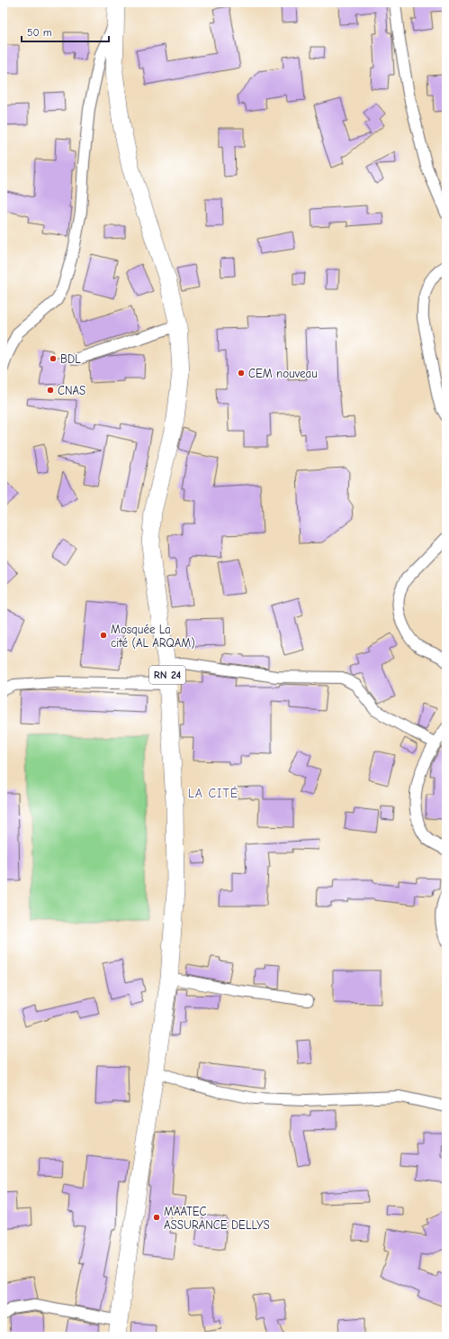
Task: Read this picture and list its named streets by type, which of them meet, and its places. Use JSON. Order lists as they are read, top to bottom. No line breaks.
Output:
{"streets":{"main road":["RN 24"]},"districts":["LA CITÉ"],"places":["BDL","CEM nouveau","CNAS","Mosquée La cité (AL ARQAM)","MAATEC ASSURANCE DELLYS"],"scale_bar":"50 m"}
